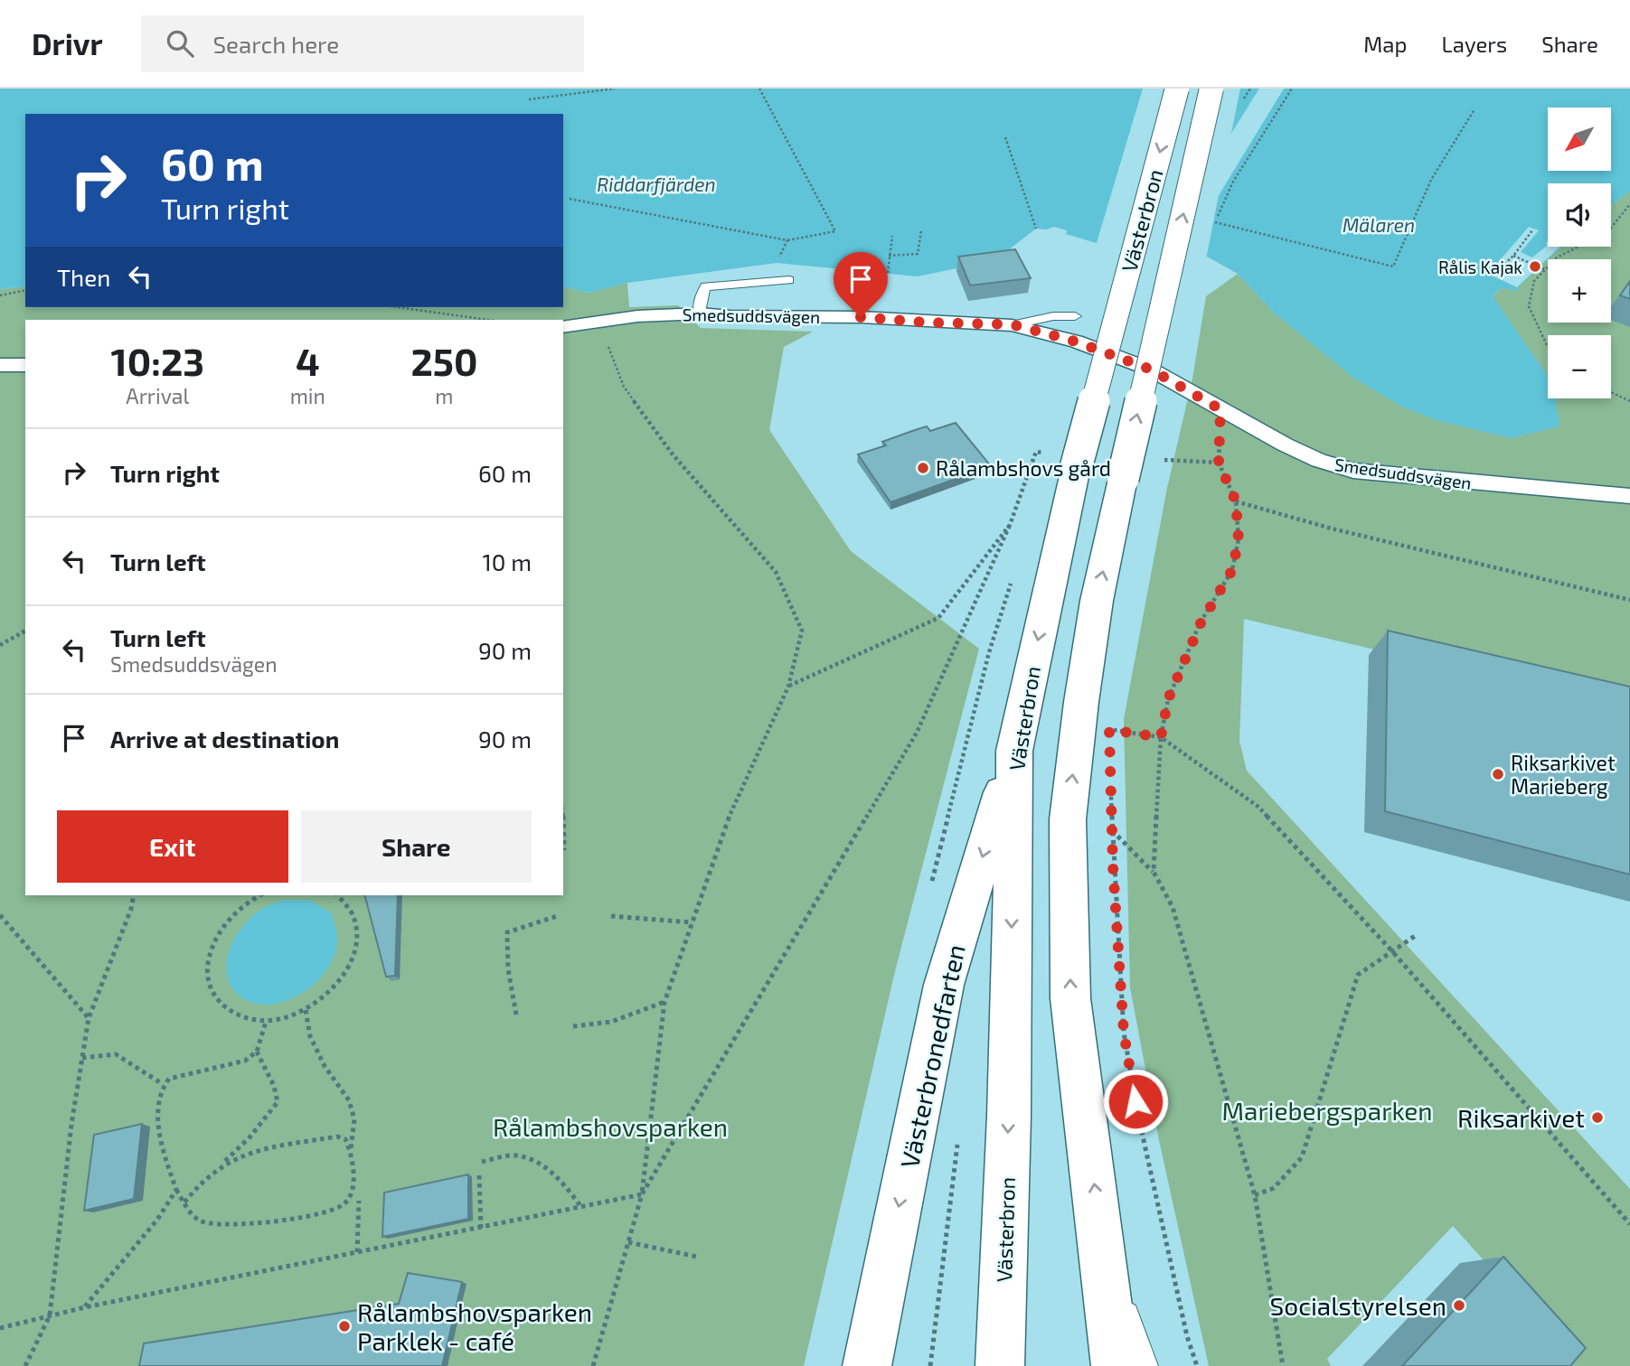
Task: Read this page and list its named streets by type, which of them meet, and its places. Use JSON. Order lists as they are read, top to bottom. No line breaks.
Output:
{"streets":{"main road":["Västerbron","Västerbronedfarten"],"street":["Smedsuddsvägen"]},"crossings":[["Västerbron","Västerbronedfarten"]],"one_way":["Västerbronedfarten"],"water":["Riddarfjärden","Mälaren"],"parks":["Mariebergsparken","Rålambshovsparken"],"places":["Rålis Kajak","Rålambshovs gård","Riksarkivet Marieberg","Riksarkivet","Socialstyrelsen","Rålambshovsparken Parklek - café"],"north":"bottom left","page":{"header":"Drivr","search":"Search here","nav":["Map","Layers","Share"],"map_buttons":["+","−"],"turn":["60 m","Turn right"],"then":"Then","eta":["10:23","Arrival","4","min","250","m"],"list":[{"name":"Turn right","value":"60 m"},{"name":"Turn left","value":"10 m"},{"name":"Turn left","note":"Smedsuddsvägen","value":"90 m"},{"name":"Arrive at destination","value":"90 m"}],"buttons":["Exit","Share"]}}
